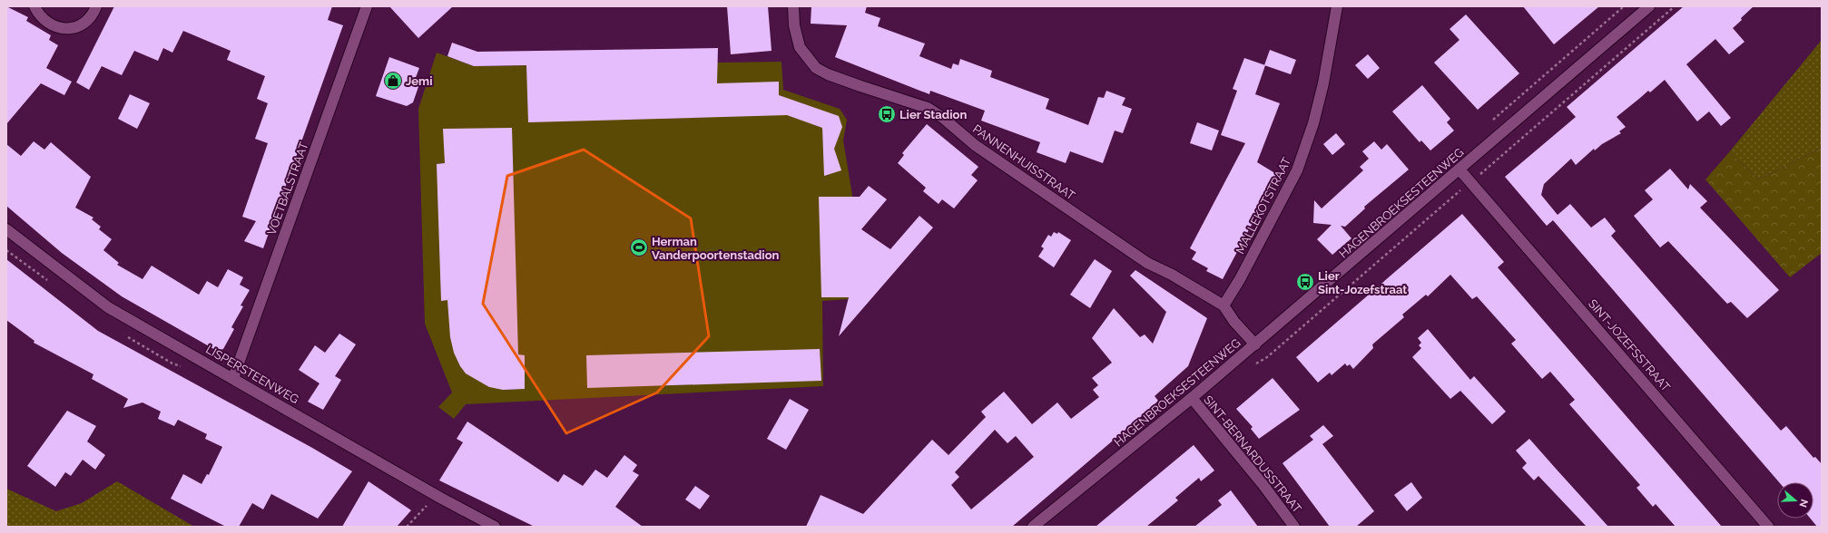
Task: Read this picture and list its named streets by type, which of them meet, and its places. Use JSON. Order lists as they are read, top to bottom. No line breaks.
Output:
{"streets":{"street":["PANNENHUISSTRAAT","VOETBALSTRAAT","HAGENBROEKSESTEENWEG","MALLEKOTSTRAAT","SINT-JOZEFSSTRAAT","LISPERSTEENWEG","SINT-BERNARDUSSTRAAT"]},"crossings":[["PANNENHUISSTRAAT","HAGENBROEKSESTEENWEG"],["PANNENHUISSTRAAT","MALLEKOTSTRAAT"],["VOETBALSTRAAT","LISPERSTEENWEG"],["HAGENBROEKSESTEENWEG","SINT-JOZEFSSTRAAT"],["HAGENBROEKSESTEENWEG","SINT-BERNARDUSSTRAAT"]],"places":{"shop":["Jemi"],"bus stop":["Lier Stadion","Lier Sint-Jozefstraat"],"sports":["Herman Vanderpoortenstadion"]},"north":"right"}
